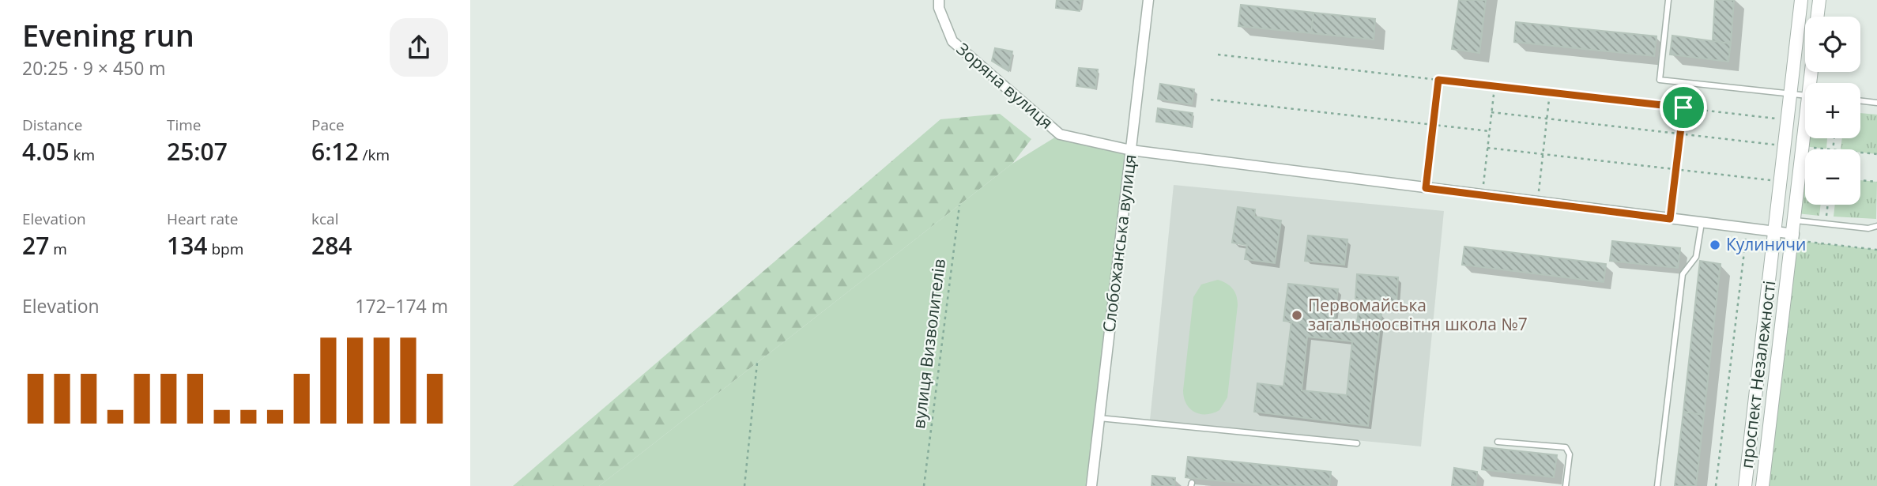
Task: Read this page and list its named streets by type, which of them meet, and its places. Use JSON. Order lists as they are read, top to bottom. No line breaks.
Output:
{"streets":{"street":["Зоряна вулиця","Слобожанська вулиця","проспект Незалежності"],"path":["вулиця Визволителів"]},"crossings":[["Зоряна вулиця","Слобожанська вулиця"],["Зоряна вулиця","проспект Незалежності"]],"places":["Кулиничи","Первомайська загальноосвітня школа №7"],"page":{"heading":["Evening run","20:25 · 9 × 450 m"],"map_buttons":["+","−"],"stats":[["Distance","4.05 km"],["Time","25:07"],["Pace","6:12 /km"],["Elevation","27 m"],["Heart rate","134 bpm"],["kcal","284"]],"chart":["Elevation","172–174 m"]}}
